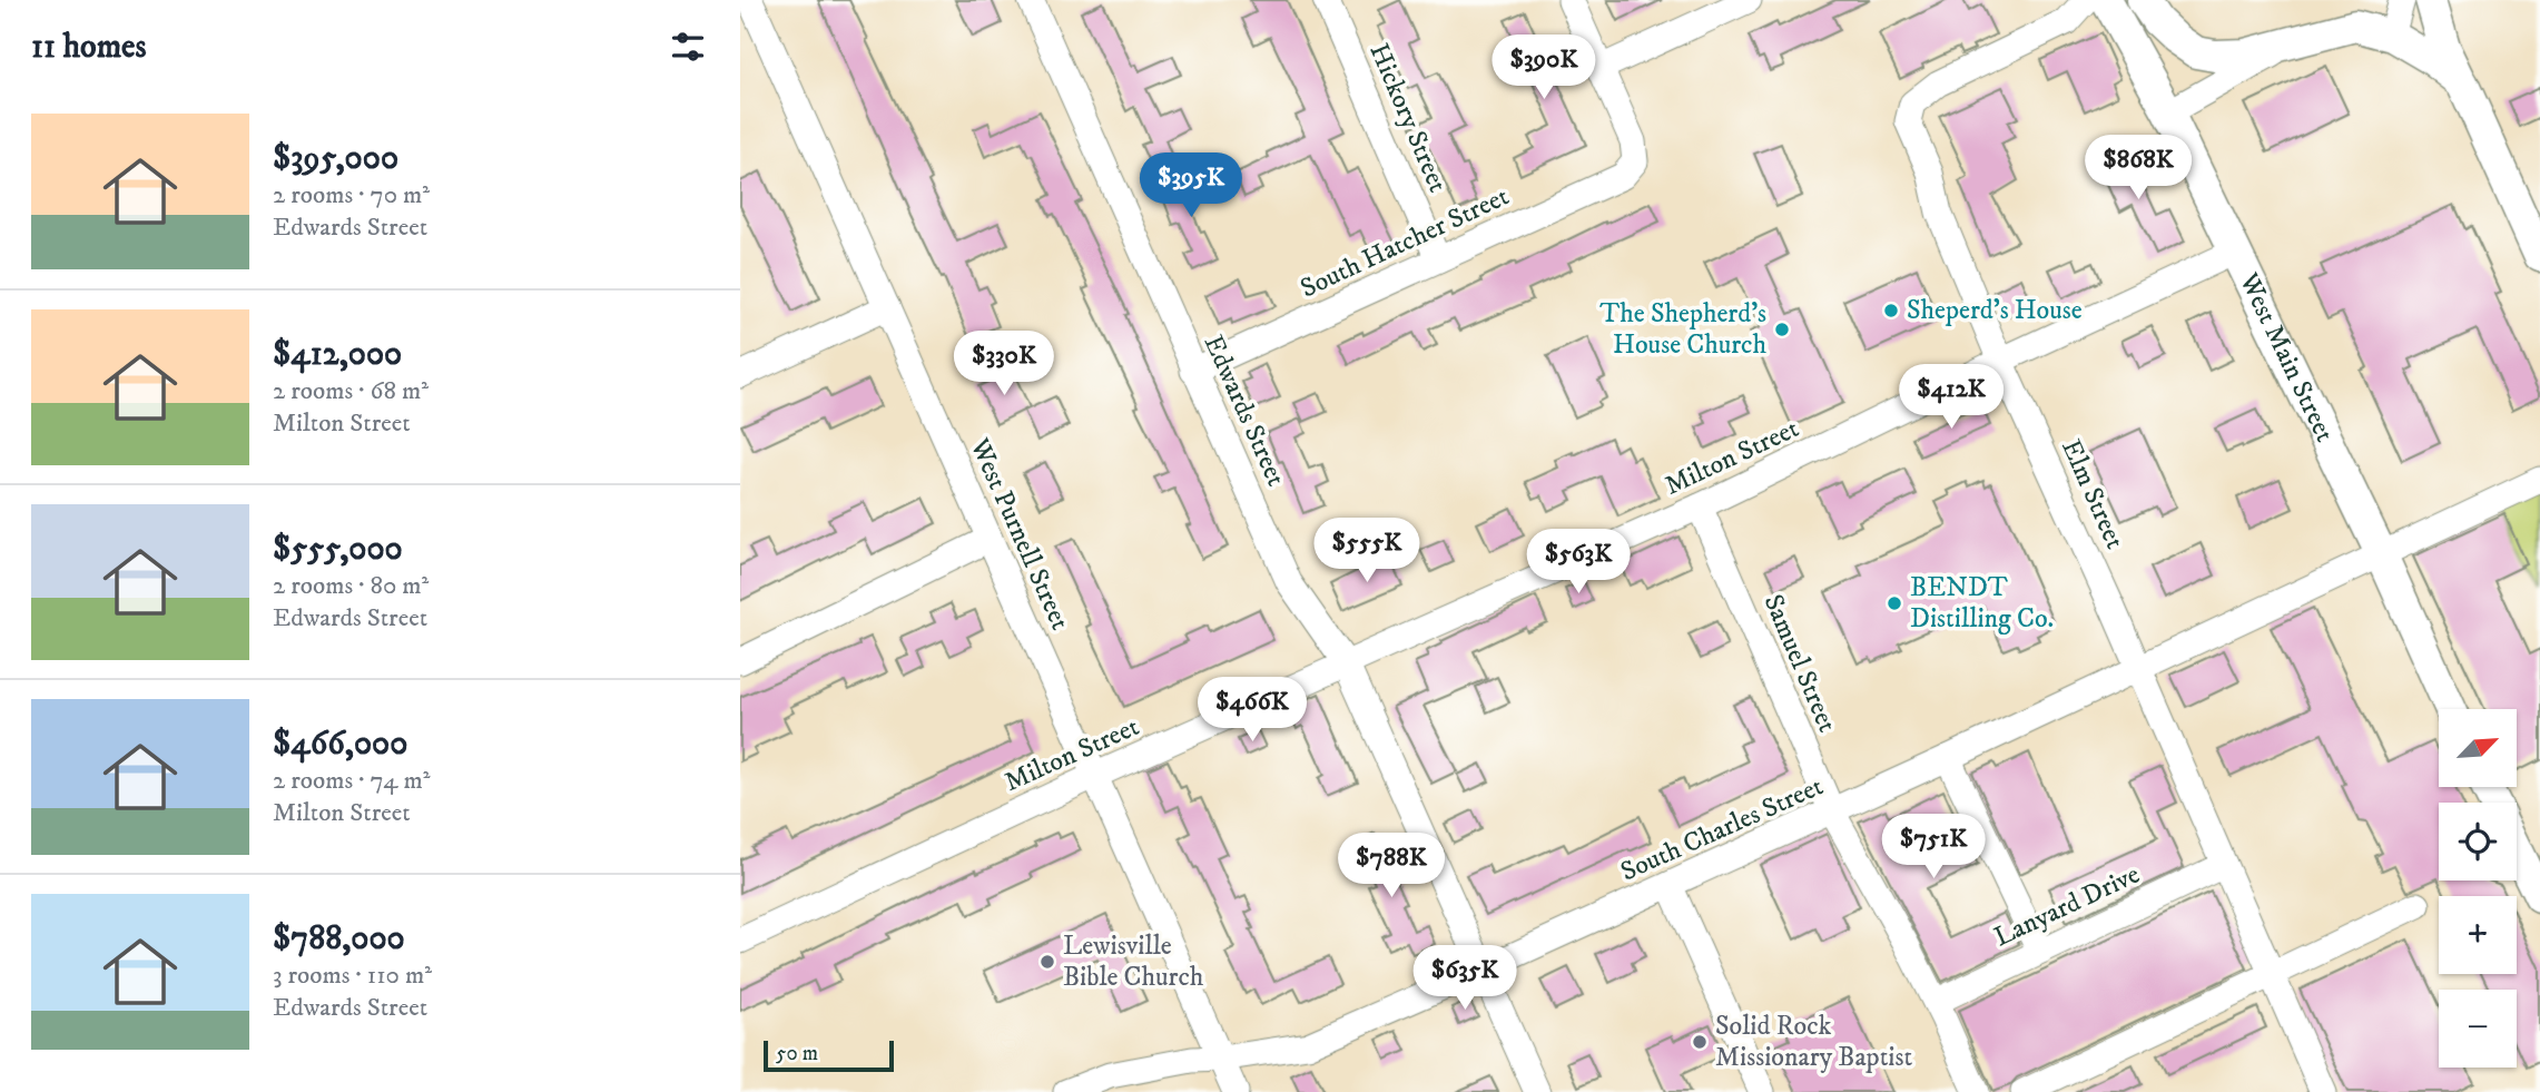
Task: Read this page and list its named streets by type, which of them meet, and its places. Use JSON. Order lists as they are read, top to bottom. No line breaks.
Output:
{"streets":{"main road":["West Main Street"],"street":["Hickory Street","South Hatcher Street","Edwards Street","Milton Street","Elm Street","West Purnell Street","Samuel Street","South Charles Street","Lanyard Drive"]},"crossings":[["Hickory Street","South Hatcher Street"],["South Hatcher Street","Edwards Street"],["West Main Street","Milton Street"],["West Main Street","South Charles Street"],["Edwards Street","Milton Street"],["Edwards Street","South Charles Street"],["Milton Street","Elm Street"],["Milton Street","West Purnell Street"],["Milton Street","Samuel Street"],["Elm Street","South Charles Street"],["Elm Street","Lanyard Drive"],["West Purnell Street","South Charles Street"],["Samuel Street","South Charles Street"],["Samuel Street","Lanyard Drive"]],"places":["Sheperd's House","The Shepherd's House Church","BENDT Distilling Co.","Lewisville Bible Church","Solid Rock Missionary Baptist"],"scale_bar":"50 m","north":"top right","page":{"heading":"11 homes","price":["$390K","$868K","$395K","$330K","$412K","$555K","$563K","$466K","$751K","$788K","$635K"],"list":[{"name":"$395,000","note":"2 rooms · 70 m² · Edwards Street"},{"name":"$412,000","note":"2 rooms · 68 m² · Milton Street"},{"name":"$555,000","note":"2 rooms · 80 m² · Edwards Street"},{"name":"$466,000","note":"2 rooms · 74 m² · Milton Street"},{"name":"$788,000","note":"3 rooms · 110 m² · Edwards Street"}],"map_buttons":["+","−"],"scale":"50 m"}}
